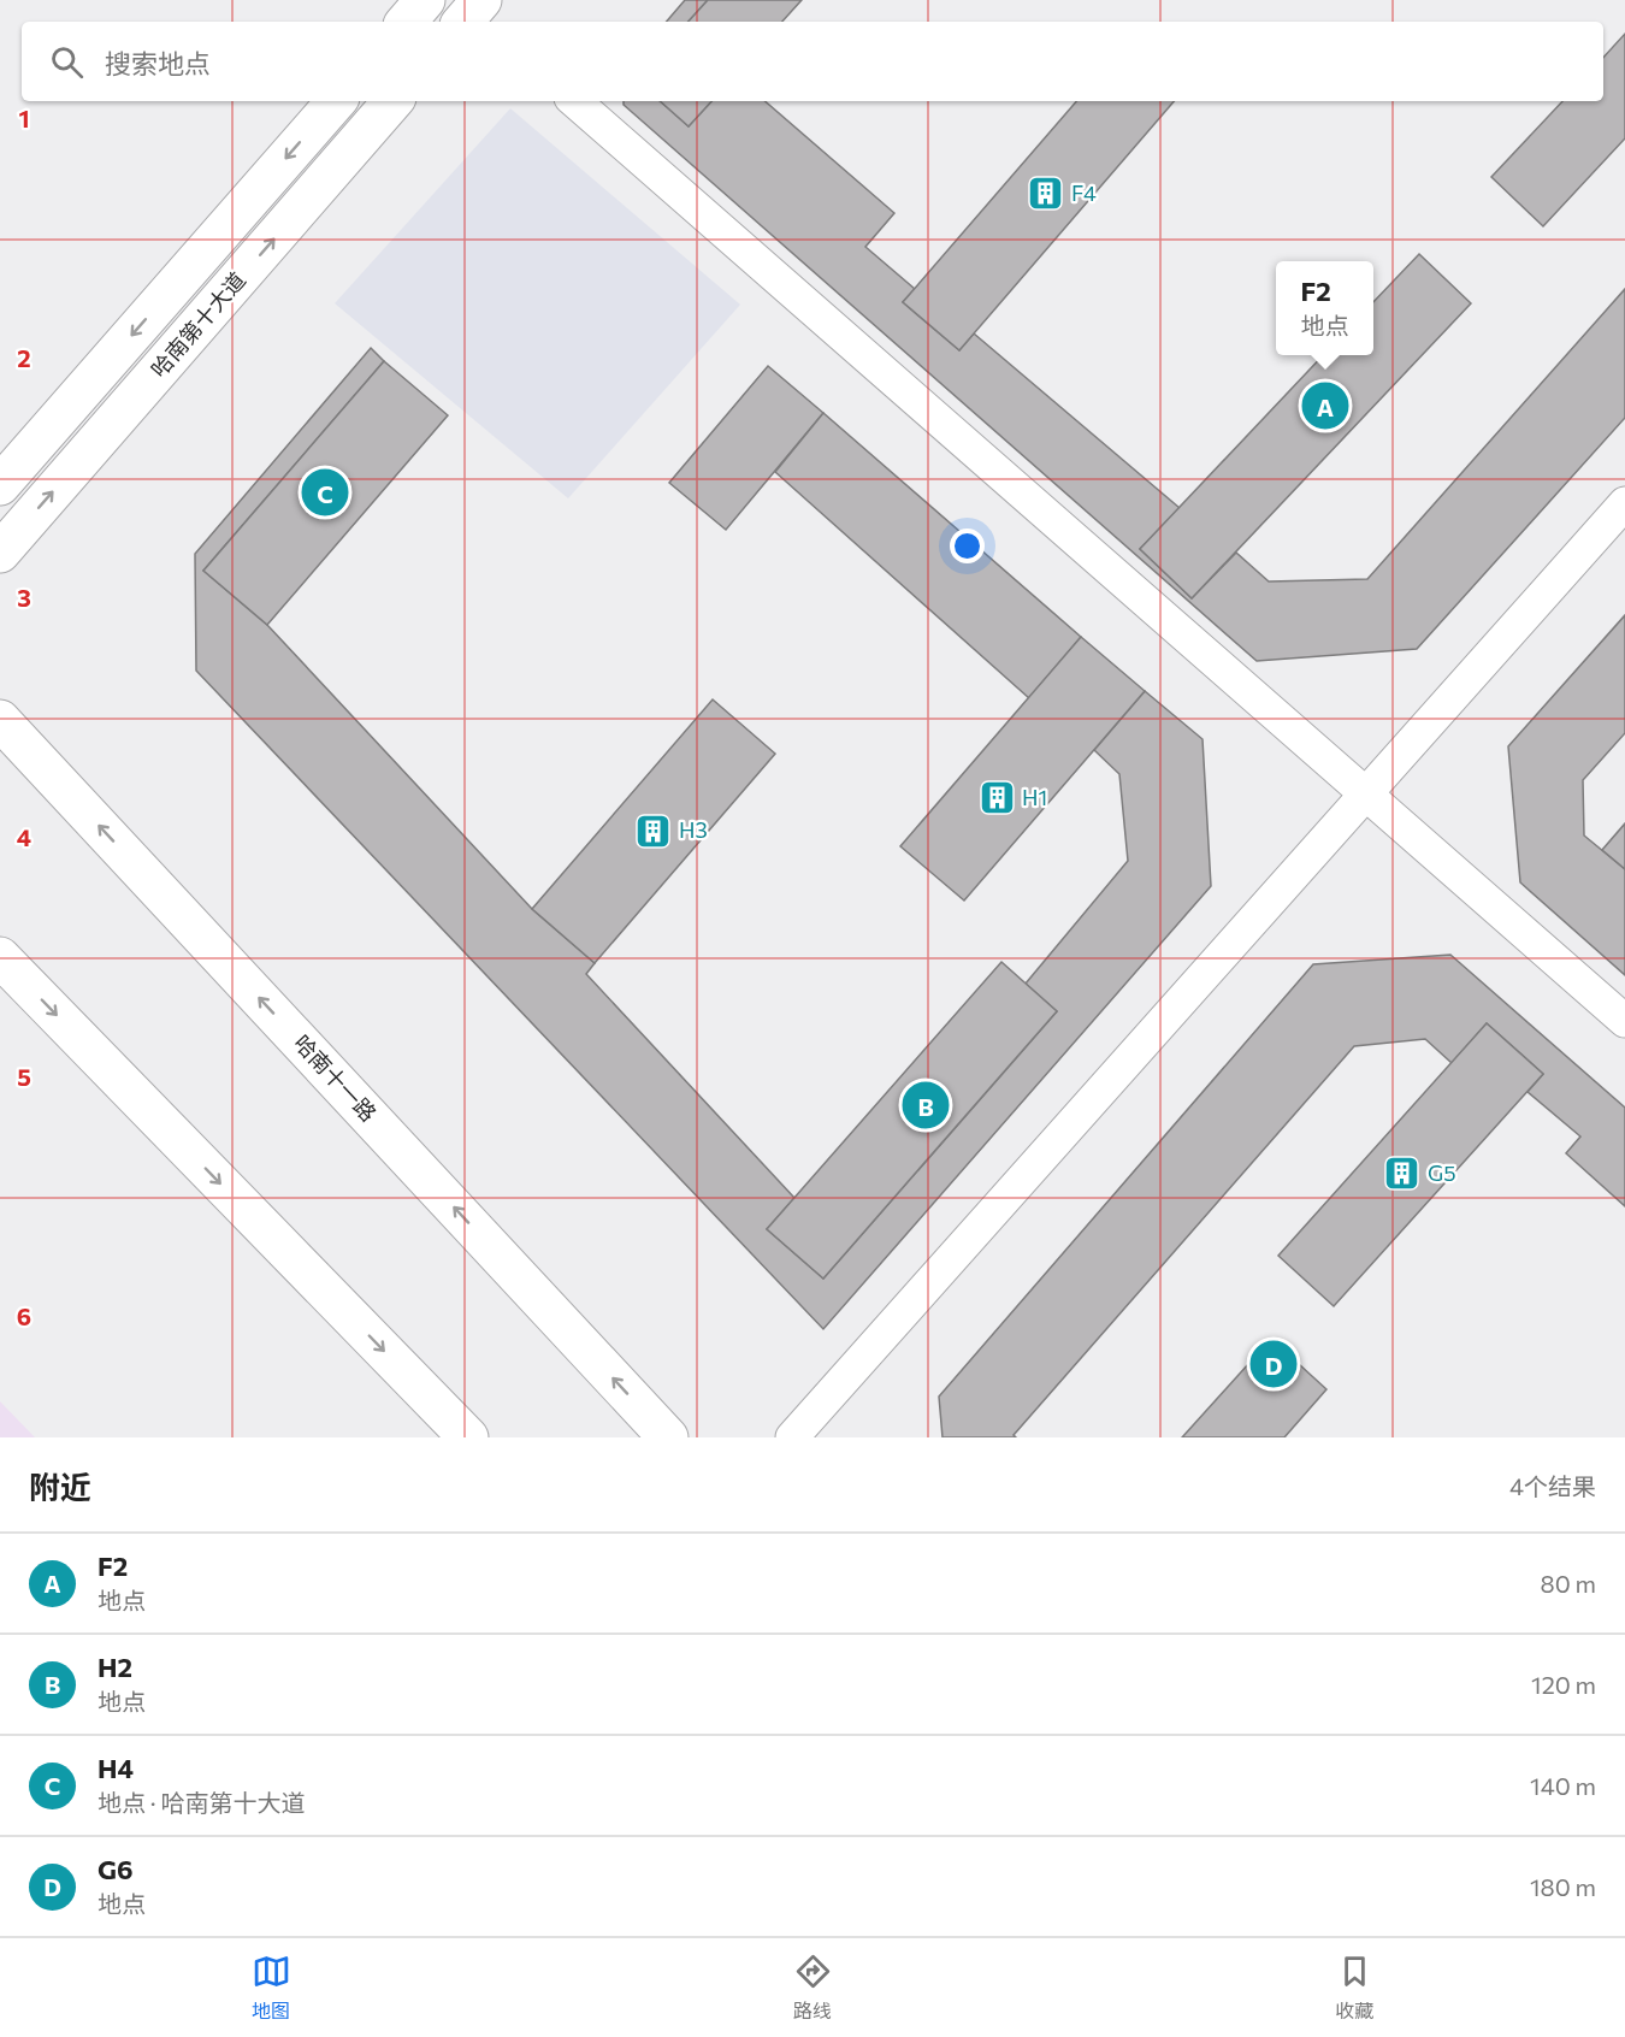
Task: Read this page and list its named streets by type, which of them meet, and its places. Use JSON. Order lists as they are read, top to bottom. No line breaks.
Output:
{"streets":{"main road":["哈南第十大道","哈南十一路"]},"places":{"building":["F4","H1","H3","G5"]},"page":{"search":"搜索地点","popup":["F2","地点"],"pins":["A","C","B","D"],"heading":["附近","4个结果"],"list":[{"mark":"A","name":"F2","note":"地点","value":"80 m"},{"mark":"B","name":"H2","note":"地点","value":"120 m"},{"mark":"C","name":"H4","note":"地点 · 哈南第十大道","value":"140 m"},{"mark":"D","name":"G6","note":"地点","value":"180 m"}],"nav":["地图","路线","收藏"]},"grid":{"rows":["1","2","3","4","5","6"]}}
